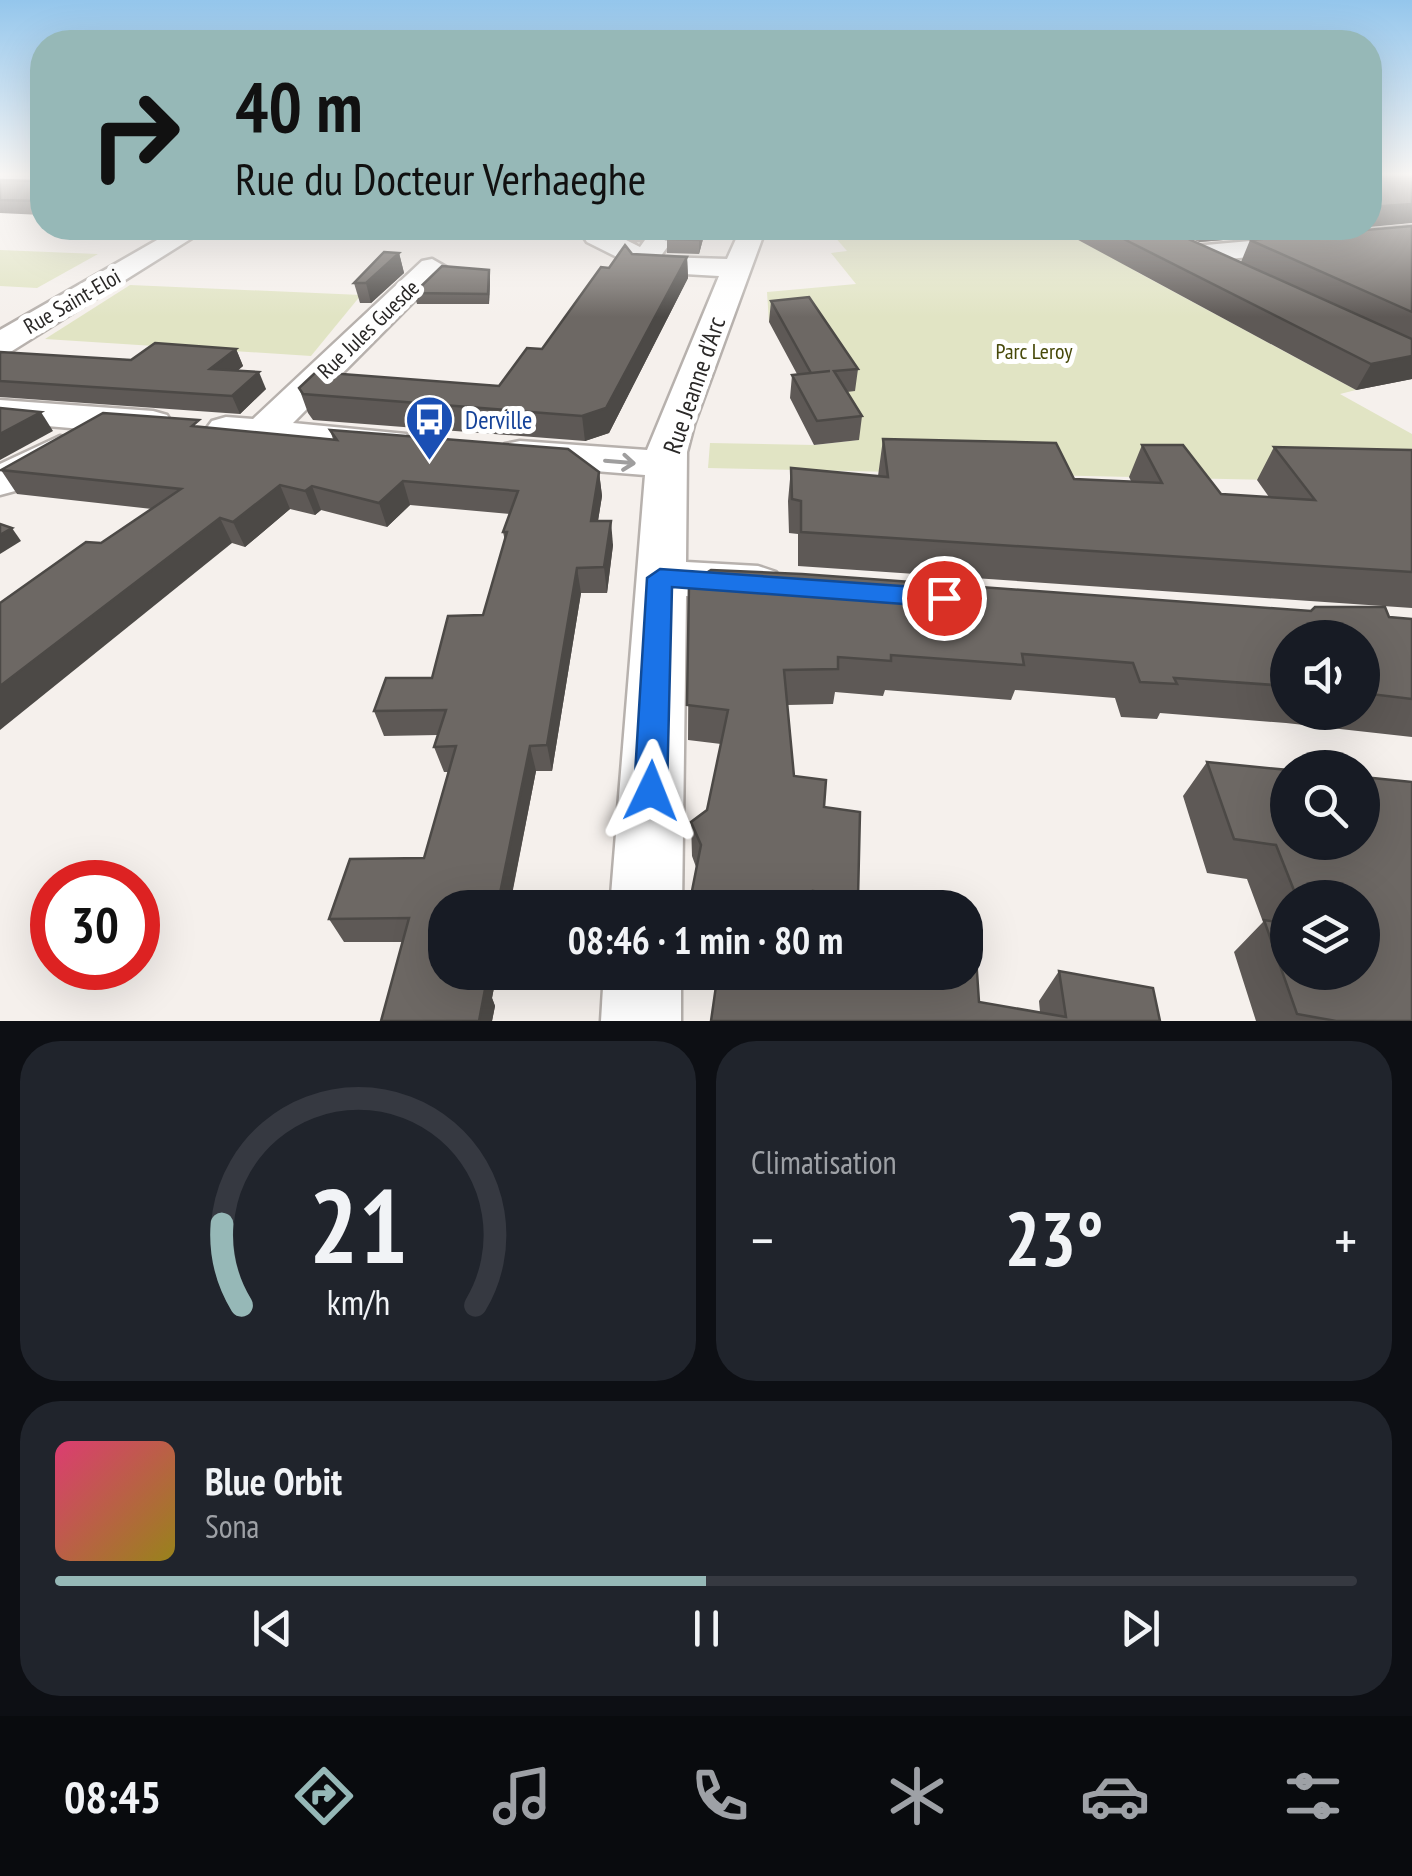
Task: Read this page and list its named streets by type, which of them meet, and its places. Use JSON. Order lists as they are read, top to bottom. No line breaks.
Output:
{"streets":{"street":["Rue Saint-Eloi","Rue Jules Guesde","Rue Jeanne d'Arc"]},"parks":["Parc Leroy"],"places":{"bus stop":["Derville"]},"page":{"turn":["40 m","Rue du Docteur Verhaeghe"],"limit":"30","trip":"08:46 · 1 min · 80 m","tile":"Climatisation","heat":["−","23°","+"],"song":["Blue Orbit","Sona"],"tabs":"08:45","gauge":["21","km/h"]}}
